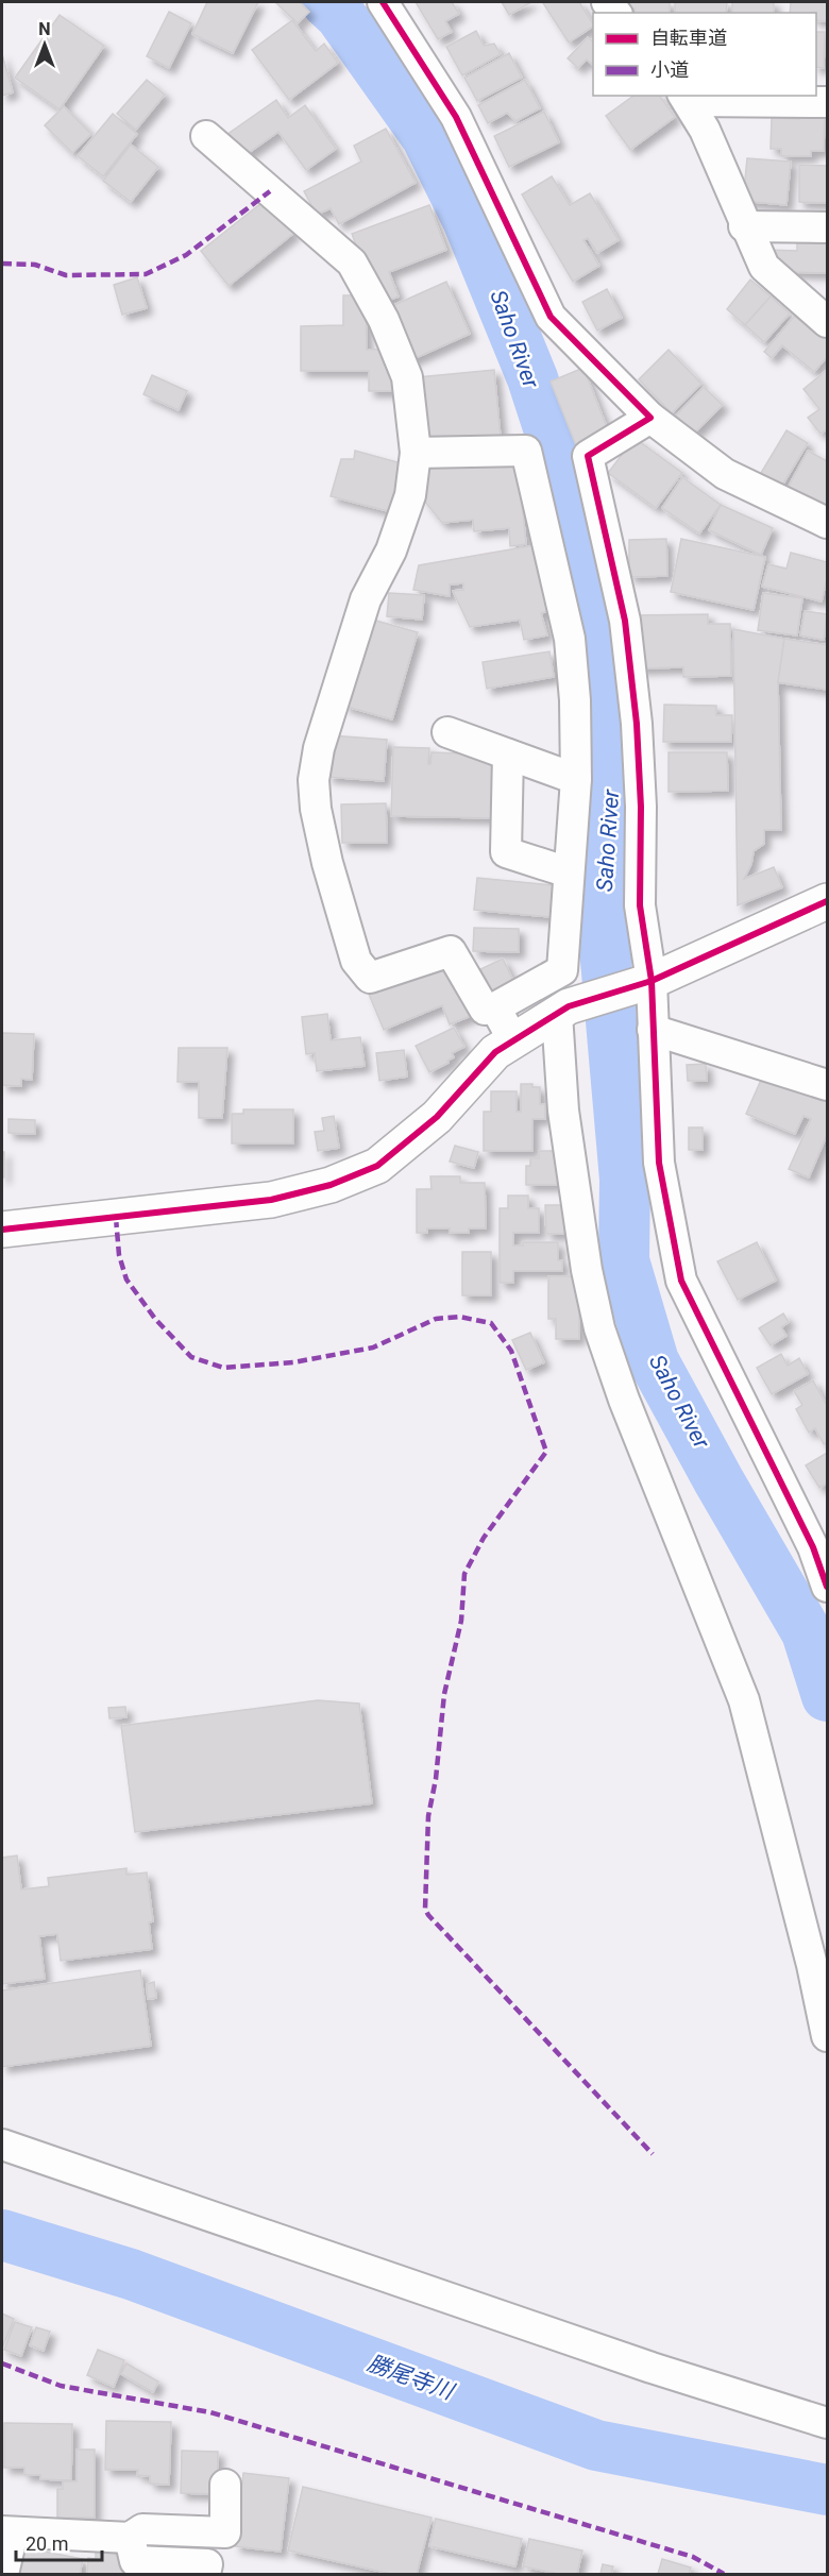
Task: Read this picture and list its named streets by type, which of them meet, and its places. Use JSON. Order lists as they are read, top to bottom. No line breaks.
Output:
{"water":["Saho River","勝尾寺川"],"legend":["自転車道","小道"],"scale_bar":"20 m","north":"top"}
